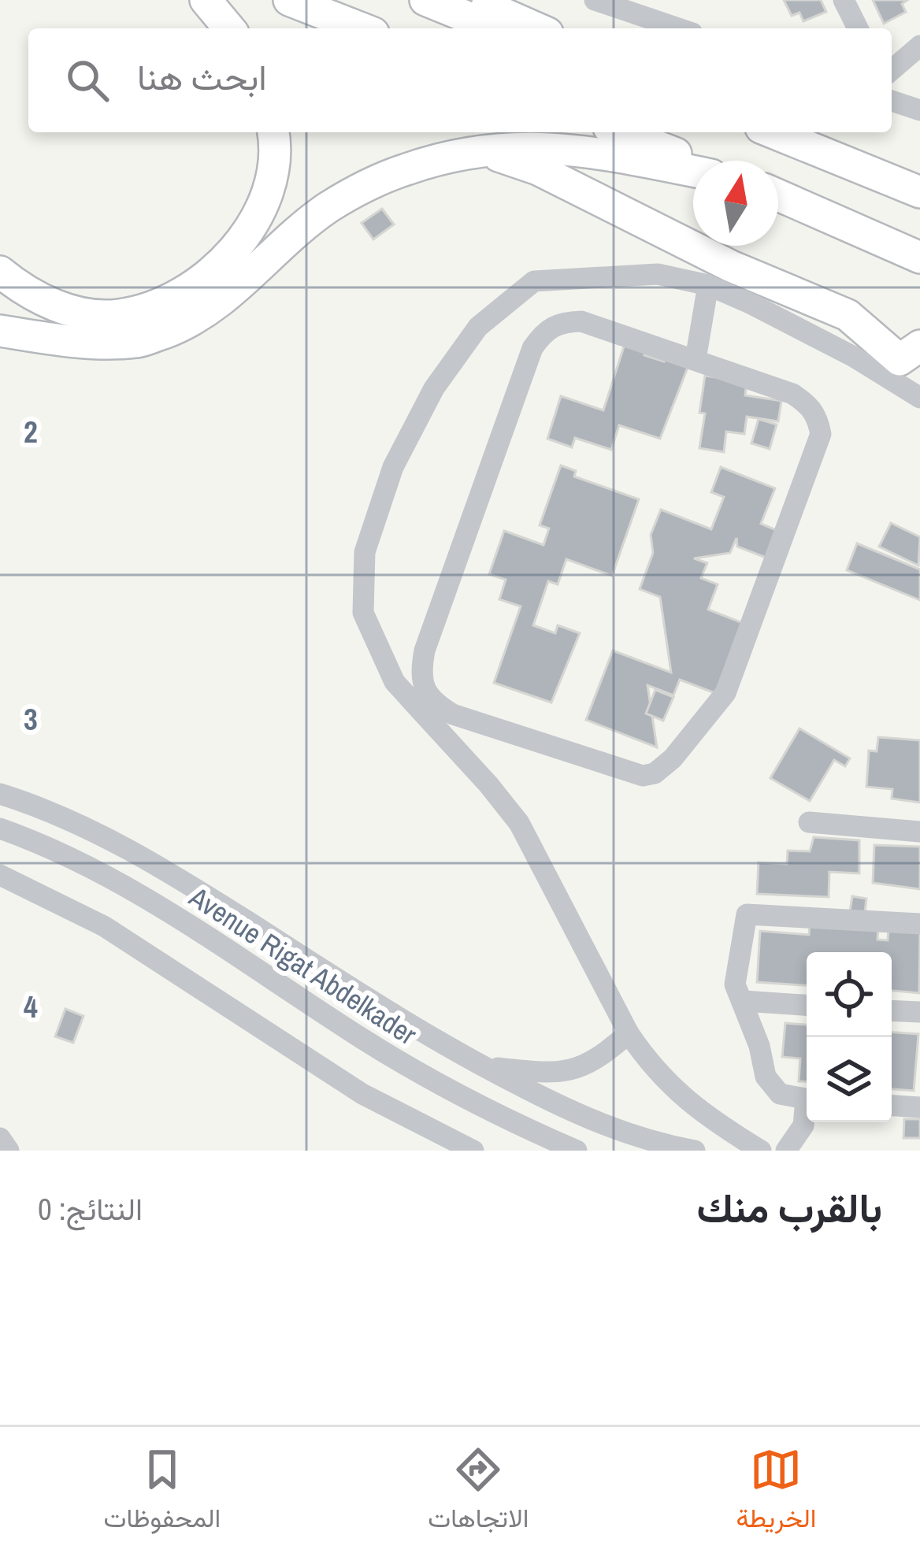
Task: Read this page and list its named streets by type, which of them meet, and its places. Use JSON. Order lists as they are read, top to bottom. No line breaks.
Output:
{"streets":{"street":["Avenue Rigat Abdelkader"]},"north":"top","page":{"search":"ابحث هنا","heading":["بالقرب منك","النتائج: 0"],"nav":["الخريطة","الاتجاهات","المحفوظات"]},"grid":{"rows":["2","3","4"]}}
